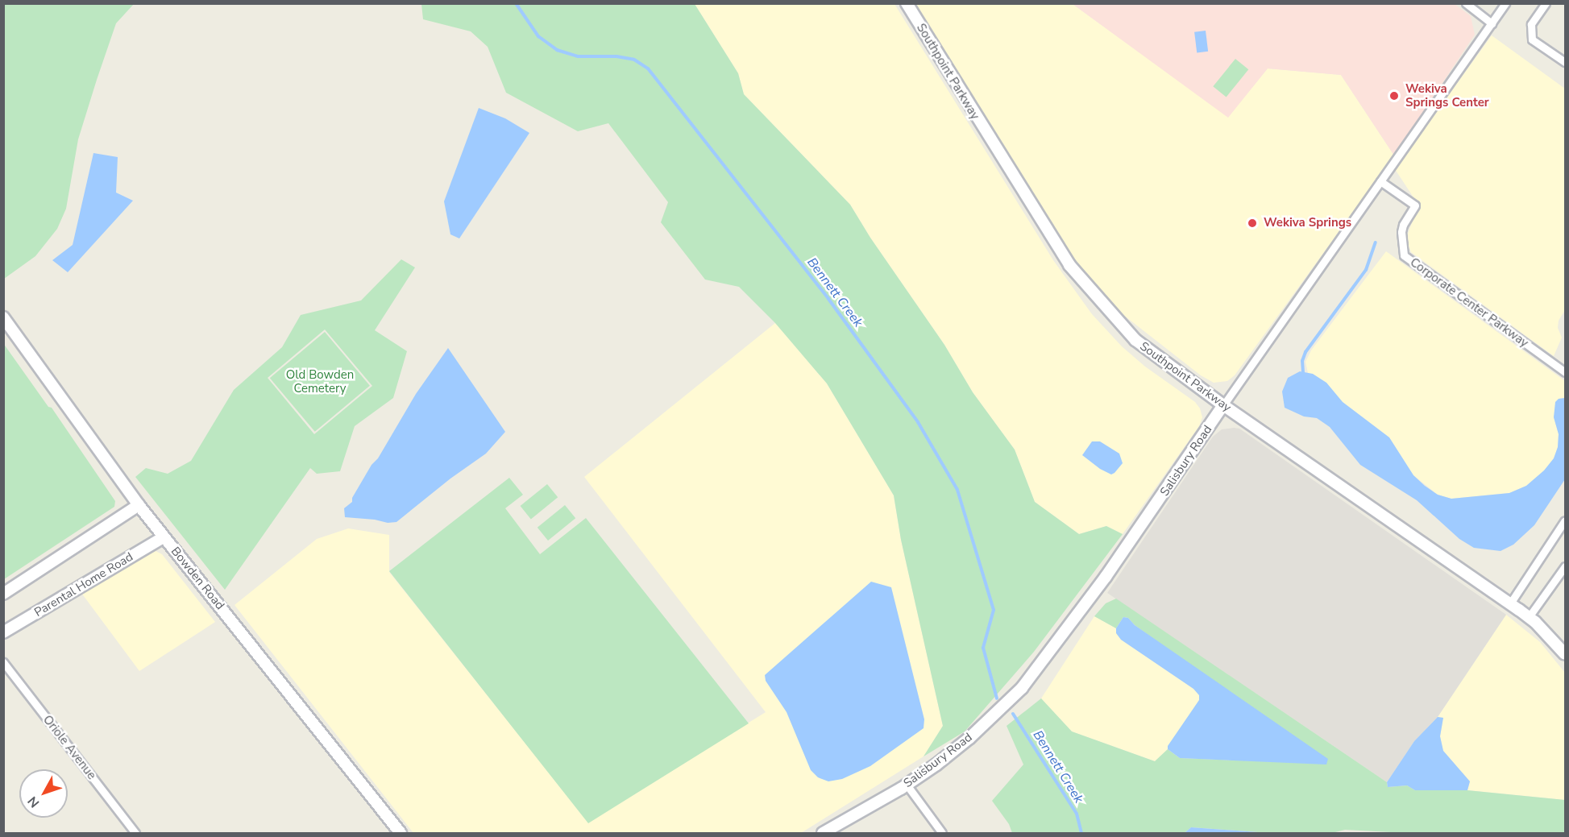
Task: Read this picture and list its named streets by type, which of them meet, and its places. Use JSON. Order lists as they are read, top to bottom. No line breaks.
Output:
{"streets":{"main road":["Southpoint Parkway","Salisbury Road","Bowden Road","Parental Home Road"],"street":["Corporate Center Parkway","Oriole Avenue"]},"crossings":[["Southpoint Parkway","Salisbury Road"],["Corporate Center Parkway","Salisbury Road"],["Bowden Road","Parental Home Road"]],"water":["Bennett Creek"],"parks":["Old Bowden Cemetery"],"places":["Wekiva Springs Center","Wekiva Springs"],"north":"bottom left"}
